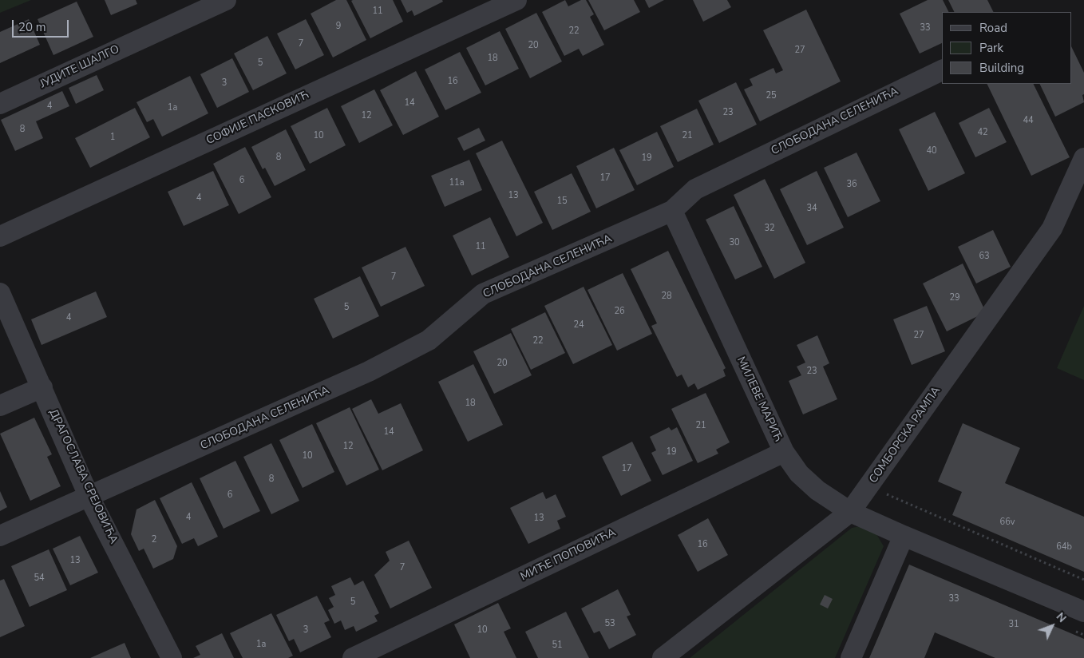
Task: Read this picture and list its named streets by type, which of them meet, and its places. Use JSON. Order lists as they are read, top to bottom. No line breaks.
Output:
{"streets":{"street":["ЈУДИТЕ ШАЛГО","СОФИЈЕ ПАСКОВИЋ","СЛОБОДАНА СЕЛЕНИЋА","МИЛЕВЕ МАРИЋ","СОМБОРСКА РАМПА","ДРАГОСЛАВА СРЕЈОВИЋА","МИЋЕ ПОПОВИЋА"]},"crossings":[["СЛОБОДАНА СЕЛЕНИЋА","МИЛЕВЕ МАРИЋ"],["СЛОБОДАНА СЕЛЕНИЋА","ДРАГОСЛАВА СРЕЈОВИЋА"],["МИЛЕВЕ МАРИЋ","СОМБОРСКА РАМПА"],["МИЛЕВЕ МАРИЋ","МИЋЕ ПОПОВИЋА"]],"house_numbers":["11","9","33","22","7","20","27","18","5","16","3","25","14","4","1a","23","12","44","8","42","10","21","1","40","8","19","17","6","11a","36","13","4","15","34","32","30","11","63","7","28","29","5","26","4","24","27","22","20","23","18","21","14","12","19","10","17","8","6","4","13","66v","2","16","64b","13","7","54","33","5","53","31","3","10","1a","51"],"legend":["Road","Park","Building"],"scale_bar":"20 m","north":"top right"}
